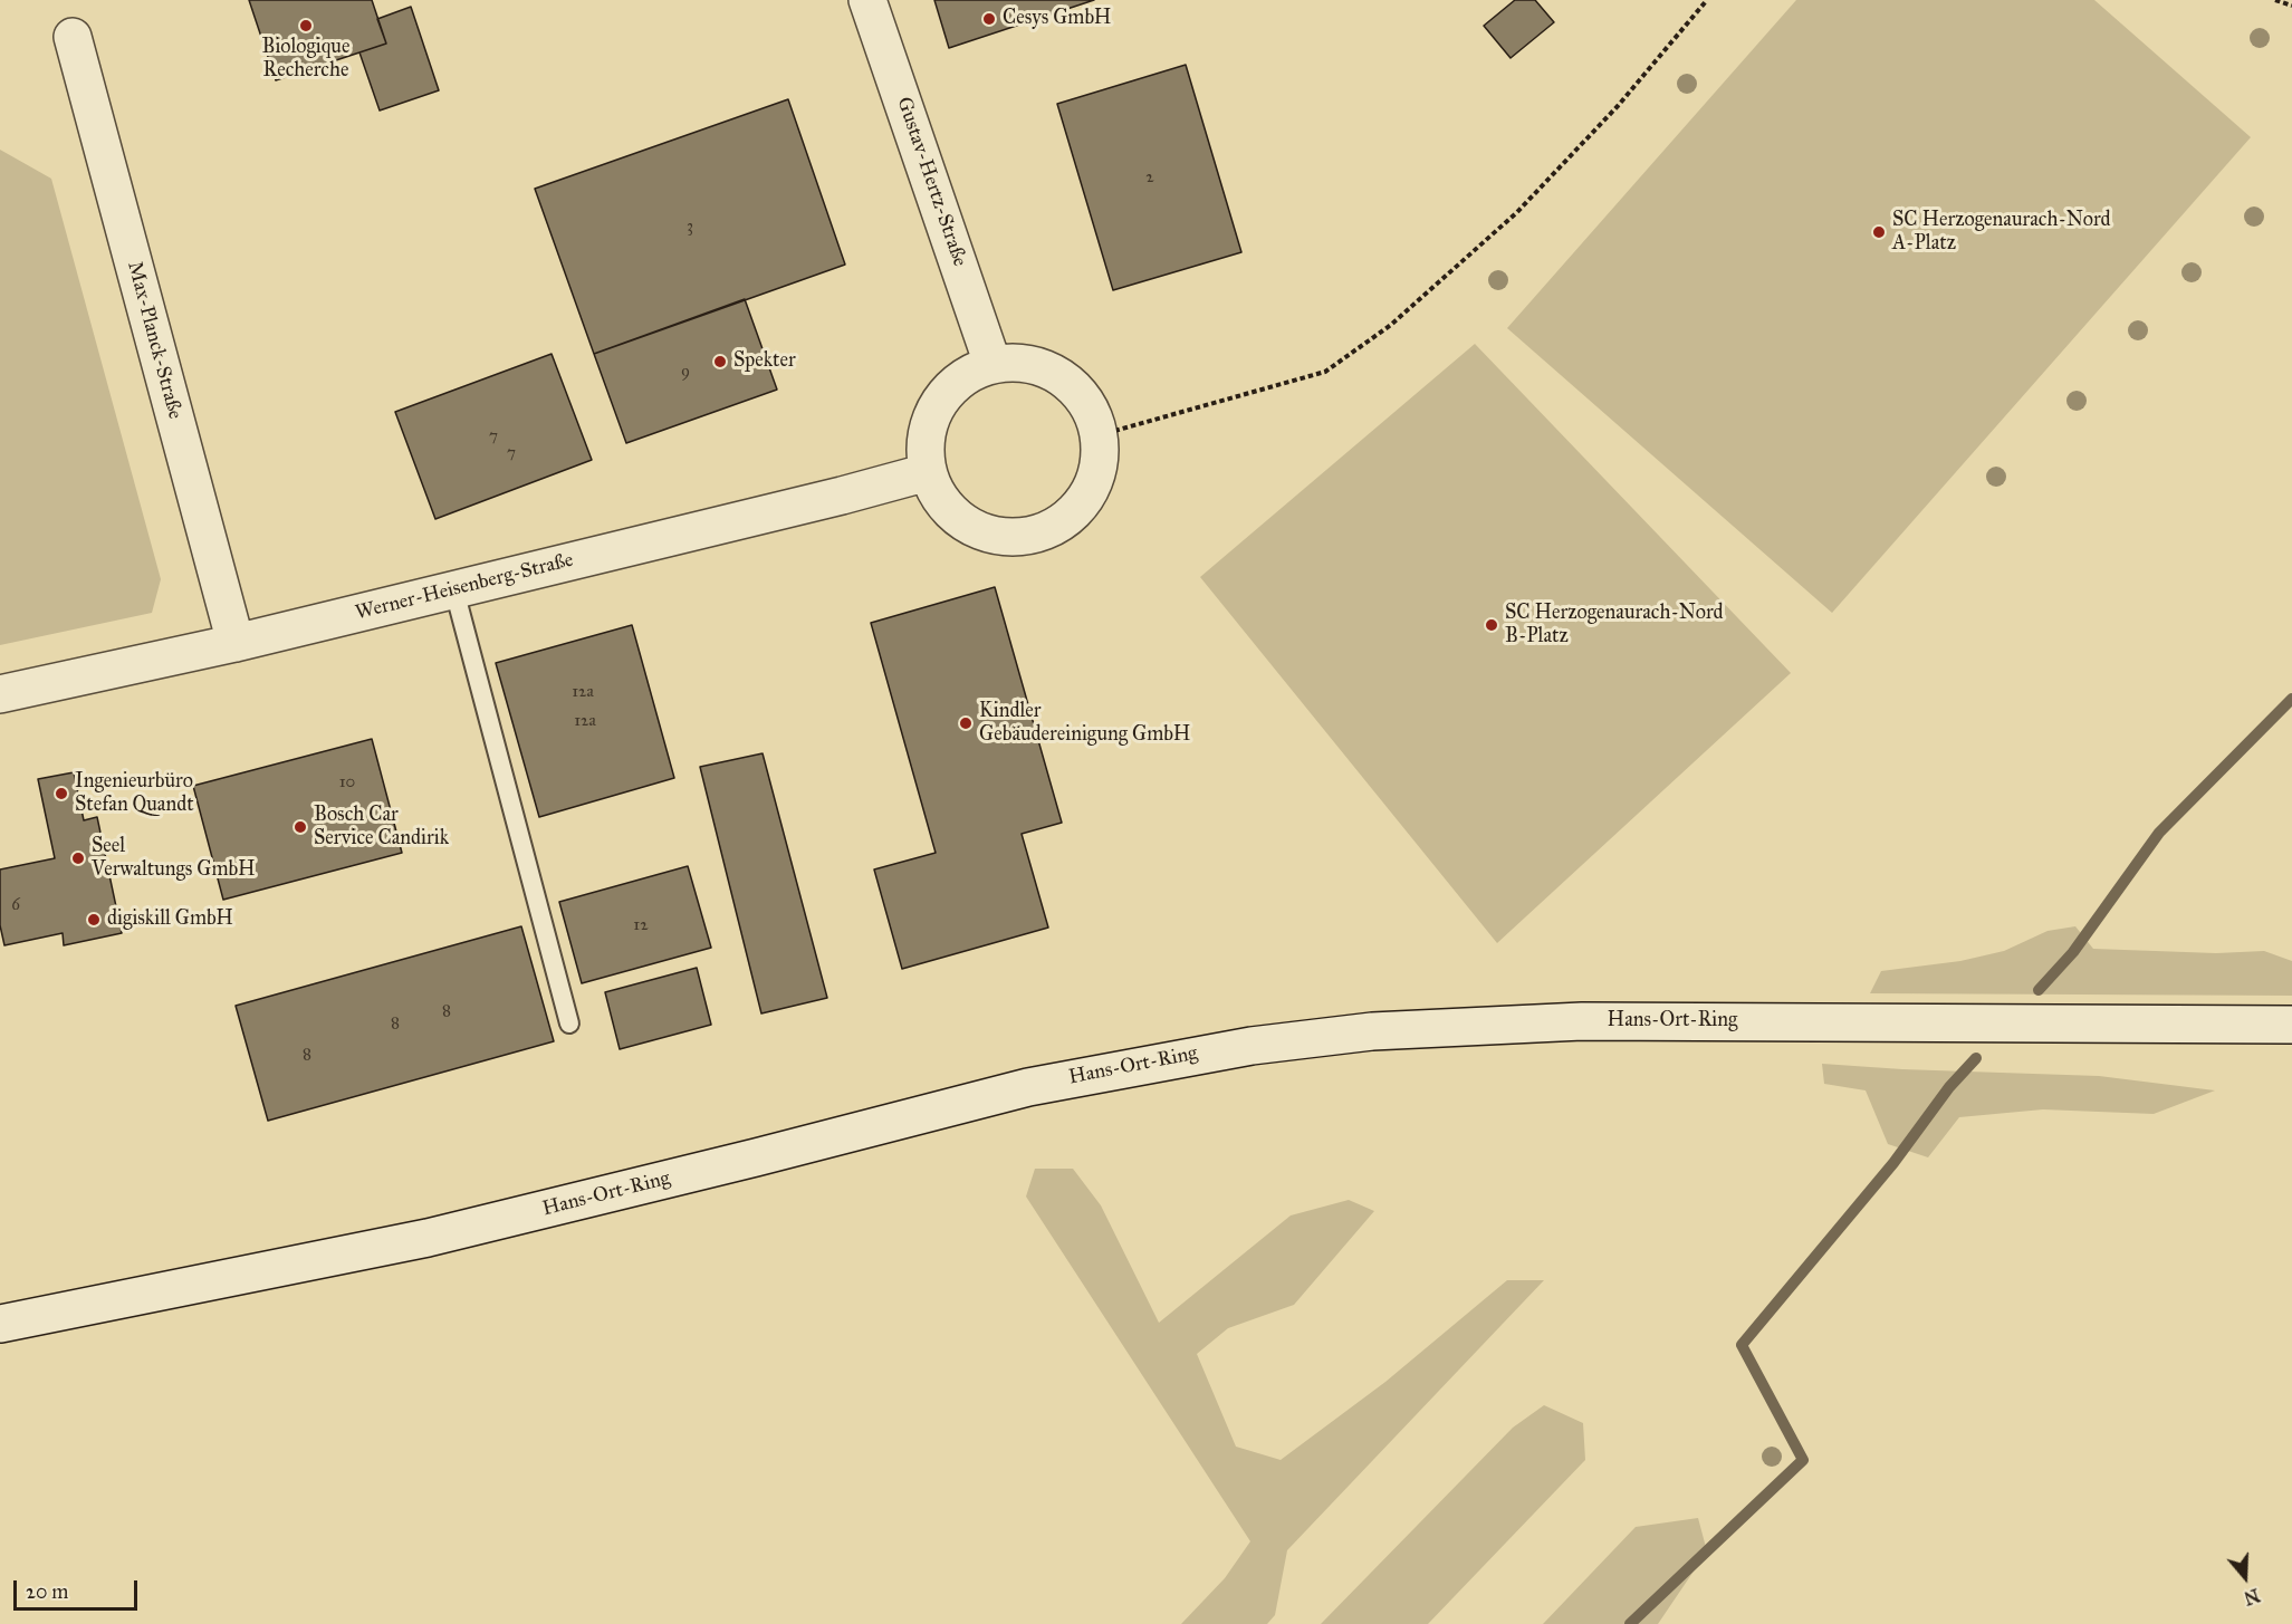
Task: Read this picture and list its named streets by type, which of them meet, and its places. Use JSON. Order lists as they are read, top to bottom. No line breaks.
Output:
{"streets":{"street":["Gustav-Hertz-Straße","Max-Planck-Straße","Werner-Heisenberg-Straße","Hans-Ort-Ring"]},"crossings":[["Gustav-Hertz-Straße","Werner-Heisenberg-Straße"],["Max-Planck-Straße","Werner-Heisenberg-Straße"]],"places":["Cesys GmbH","Biologique Recherche","SC Herzogenaurach-Nord A-Platz","Spekter","SC Herzogenaurach-Nord B-Platz","Kindler Gebäudereinigung GmbH","Ingenieurbüro Stefan Quandt","Bosch Car Service Candirik","Seel Verwaltungs GmbH","digiskill GmbH"],"house_numbers":["2","3","9","7","7","12a","12a","10","6","12","8","8","8"],"scale_bar":"20 m","north":"bottom"}
